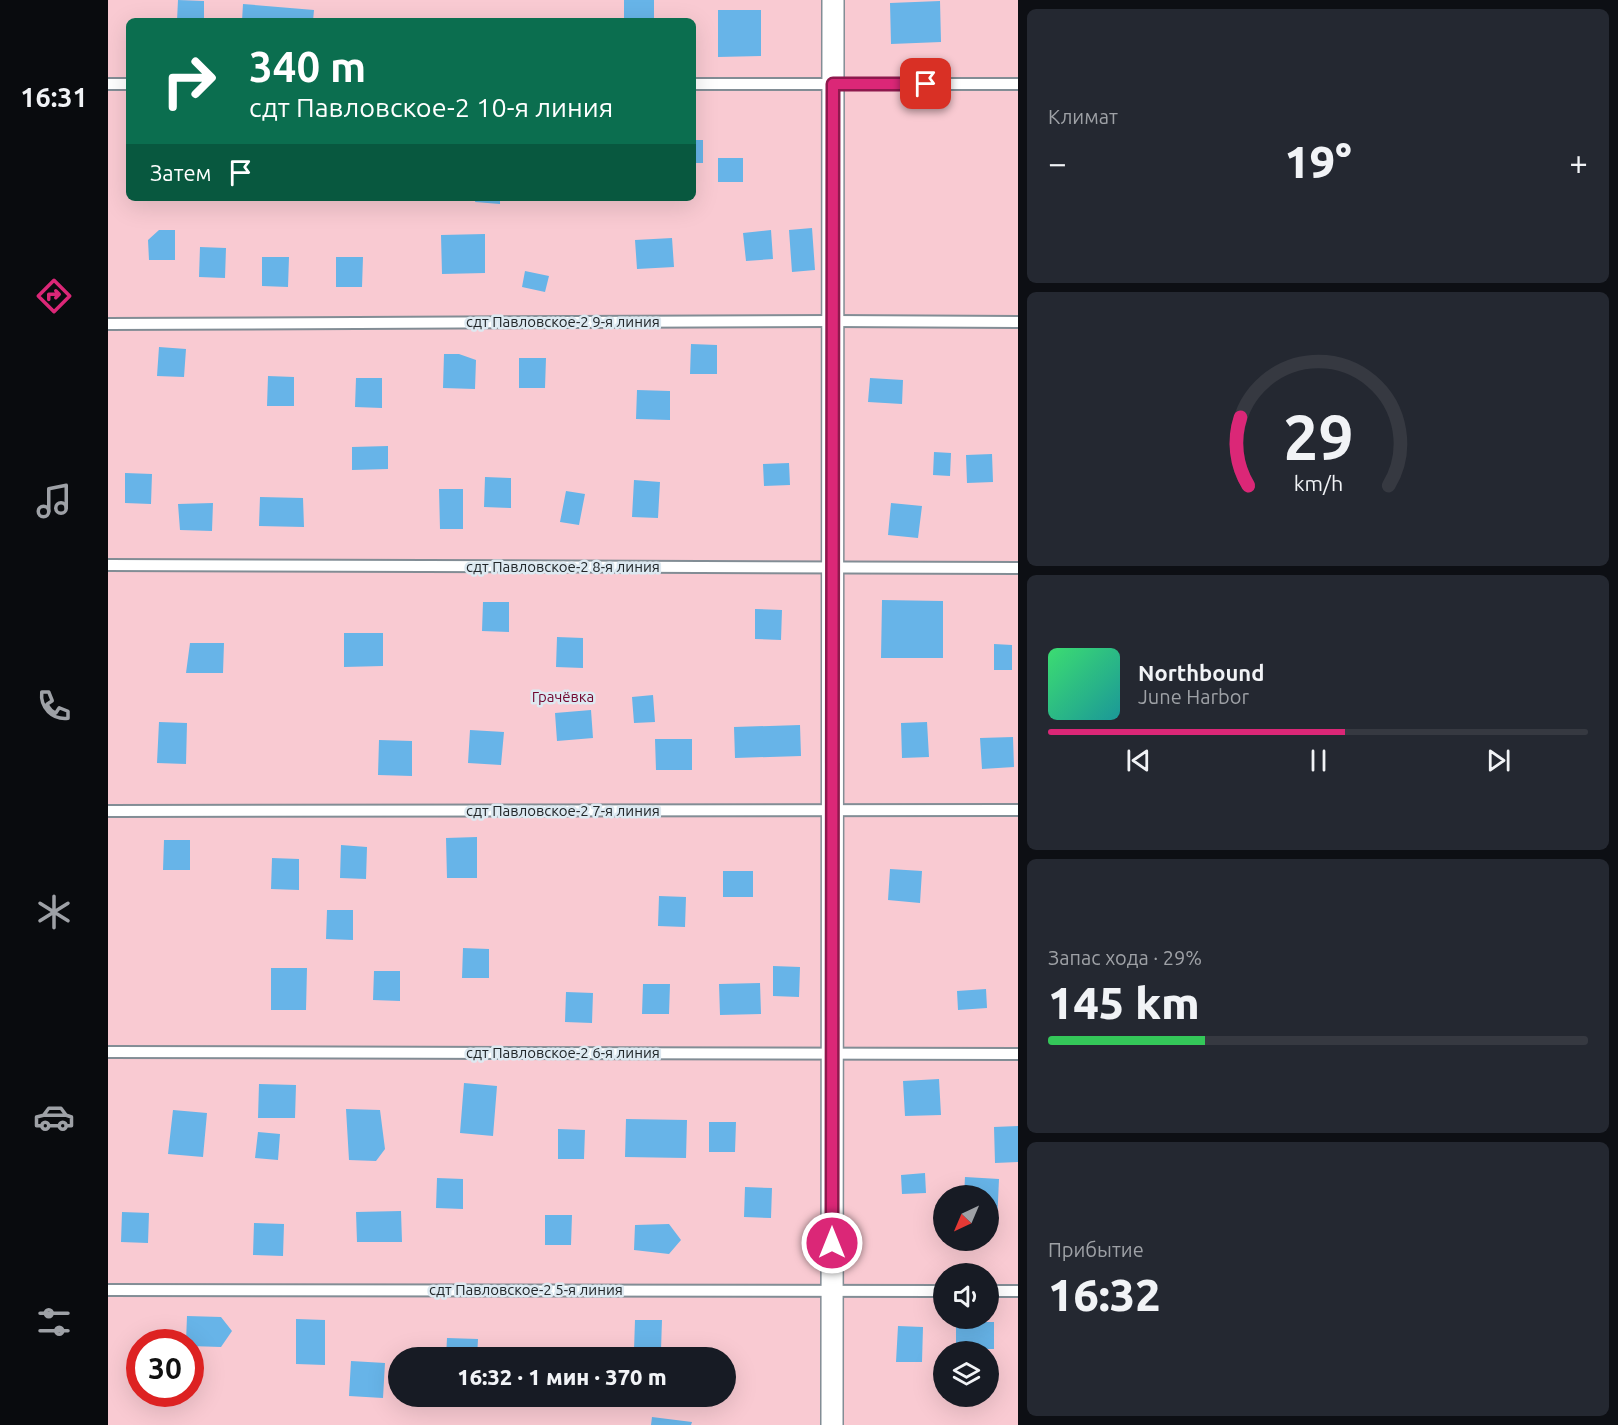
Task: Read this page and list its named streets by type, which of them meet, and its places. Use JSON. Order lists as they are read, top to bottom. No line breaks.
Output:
{"streets":{"lane":["сдт Павловское-2 9-я линия","сдт Павловское-2 8-я линия","сдт Павловское-2 7-я линия","сдт Павловское-2 6-я линия","сдт Павловское-2 5-я линия"]},"parks":["Грачёвка"],"north":"bottom left","page":{"tabs":"16:31","tile":["Климат",["Запас хода · 29%","145 km"],["Прибытие","16:32"]],"turn":["340 m","сдт Павловское-2 10-я линия"],"heat":["−","19°","+"],"then":"Затем","song":["Northbound","June Harbor"],"limit":"30","trip":"16:32 · 1 мин · 370 m","gauge":["29","km/h"]}}
